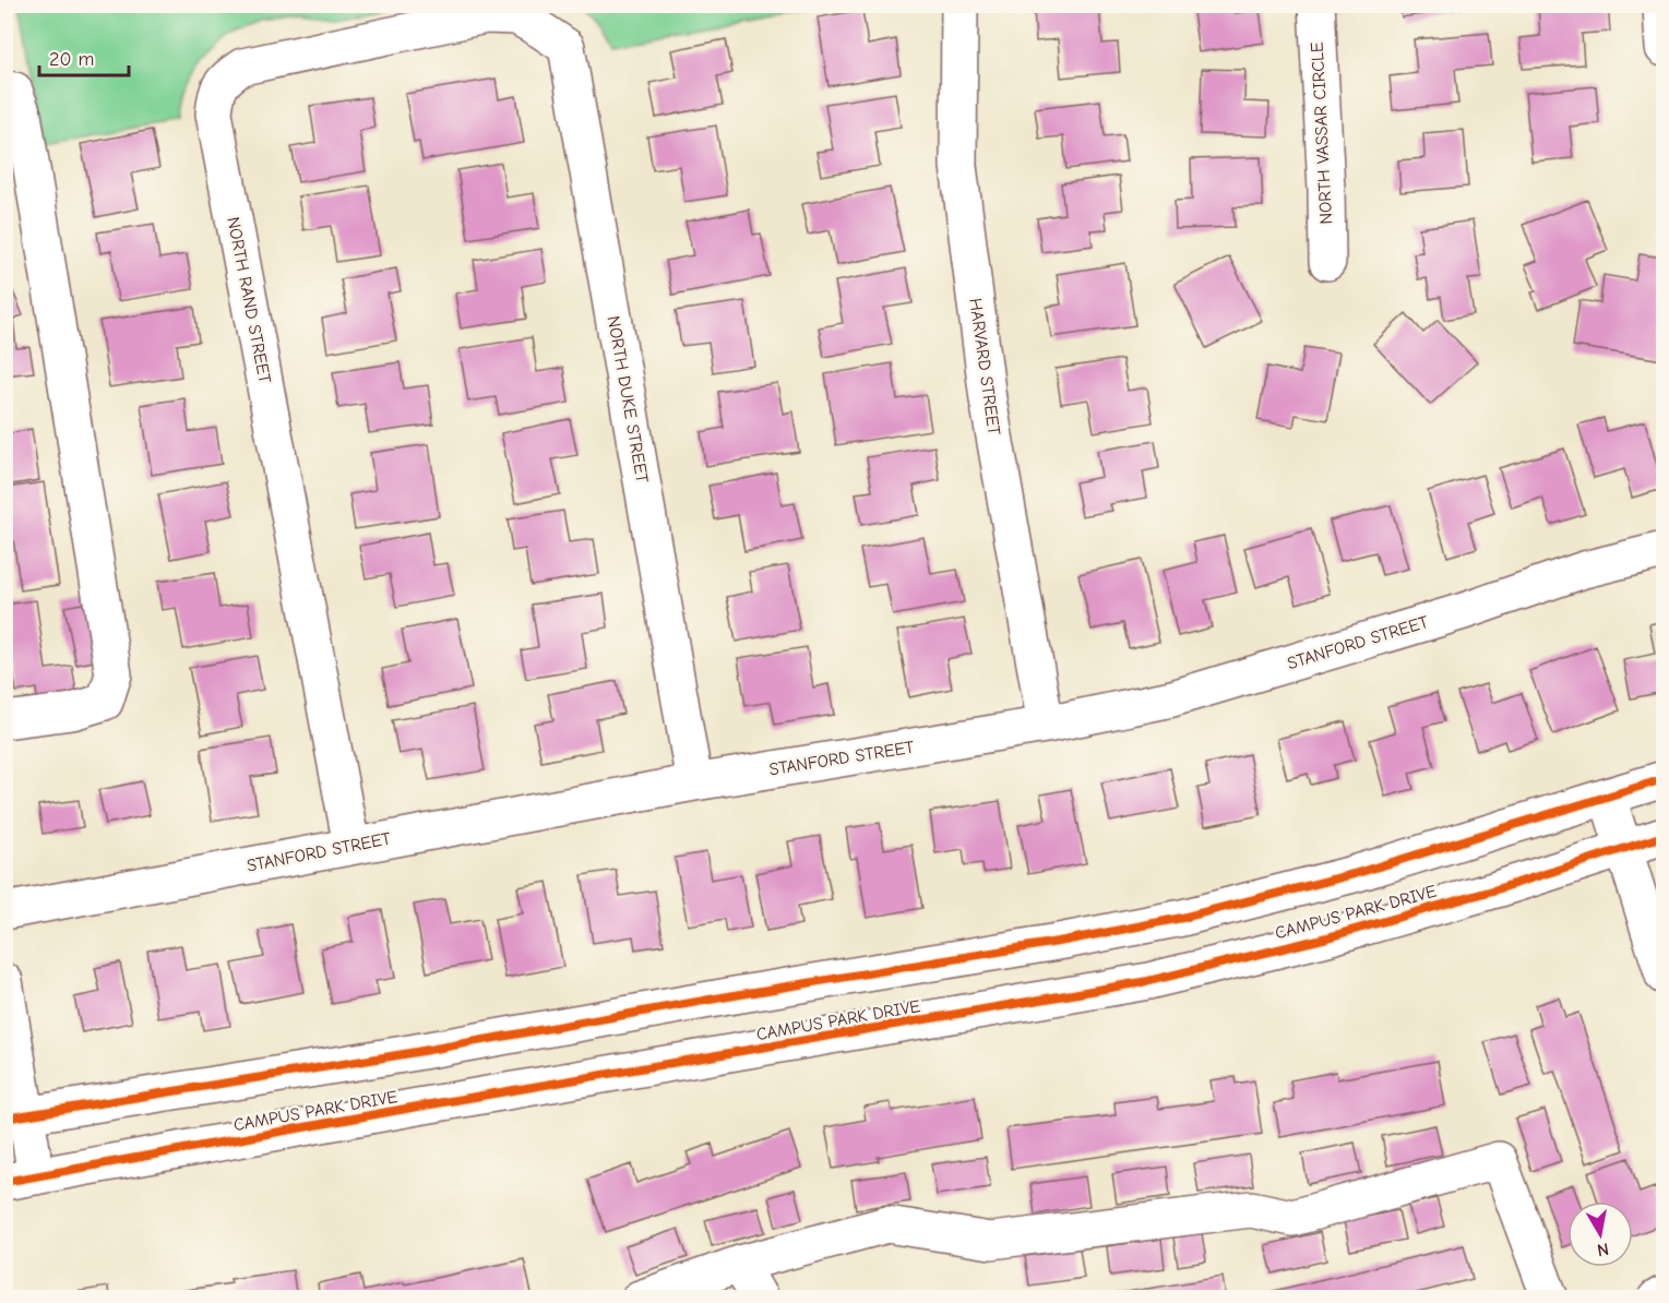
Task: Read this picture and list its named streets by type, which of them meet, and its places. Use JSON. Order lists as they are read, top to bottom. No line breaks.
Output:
{"streets":{"street":["NORTH VASSAR CIRCLE","NORTH RAND STREET","HARVARD STREET","NORTH DUKE STREET","STANFORD STREET","CAMPUS PARK DRIVE"]},"crossings":[["NORTH RAND STREET","NORTH DUKE STREET"],["NORTH RAND STREET","STANFORD STREET"],["HARVARD STREET","STANFORD STREET"],["NORTH DUKE STREET","STANFORD STREET"]],"scale_bar":"20 m","north":"bottom"}
